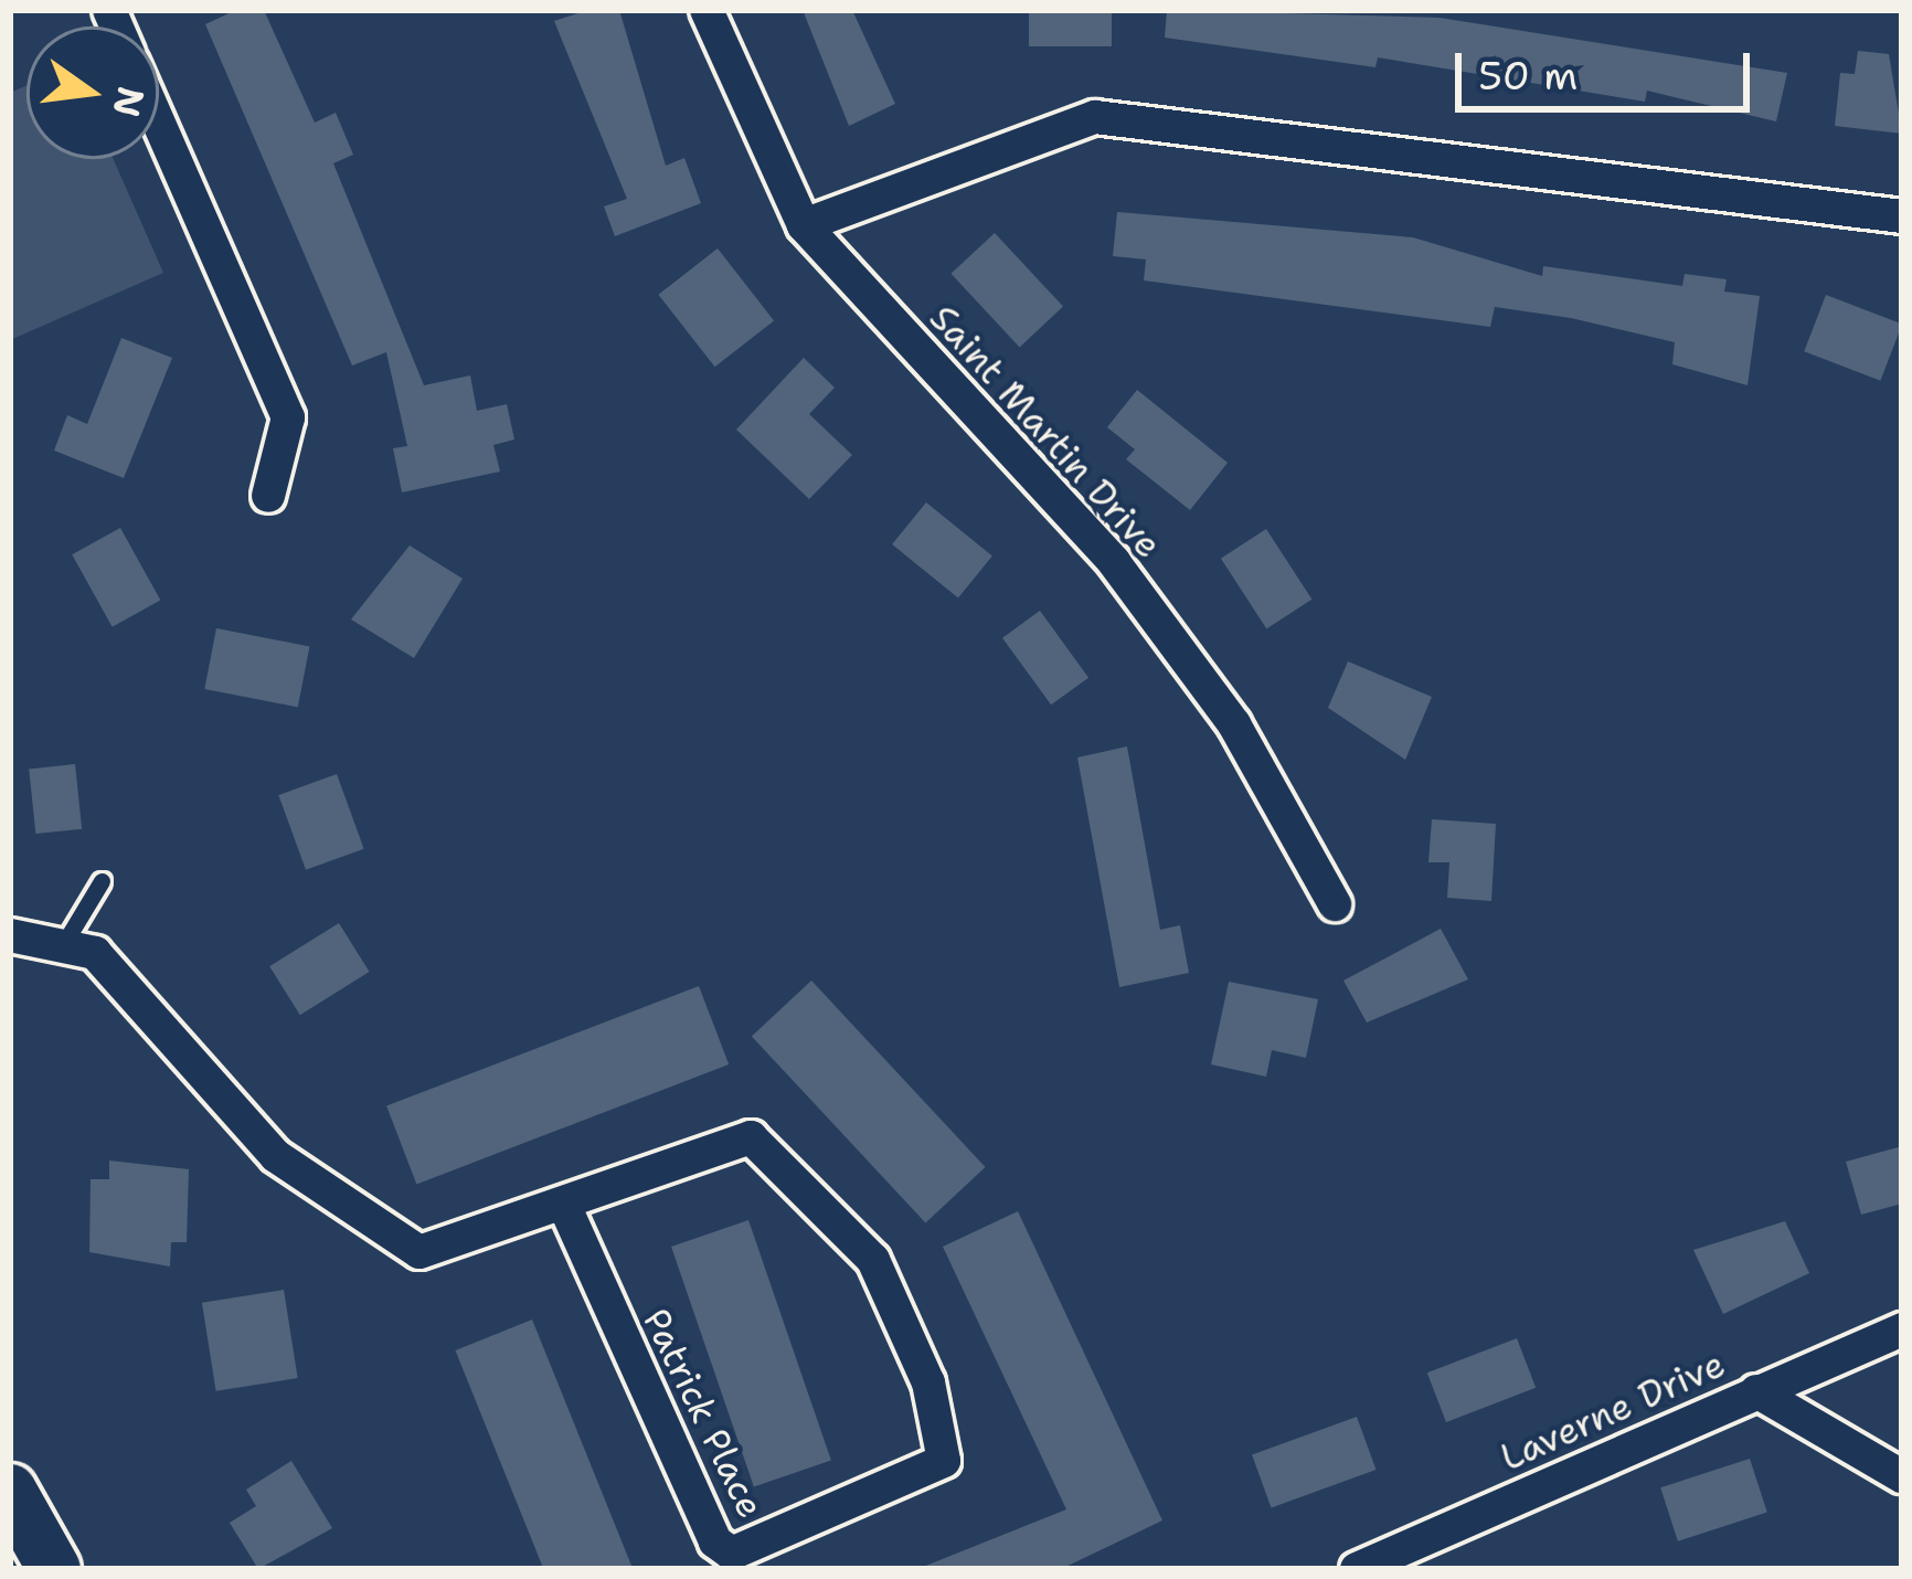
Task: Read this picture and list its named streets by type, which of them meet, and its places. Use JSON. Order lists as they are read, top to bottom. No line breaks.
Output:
{"streets":{"street":["Saint Martin Drive","Laverne Drive","Patrick Place"]},"scale_bar":"50 m","north":"right"}
